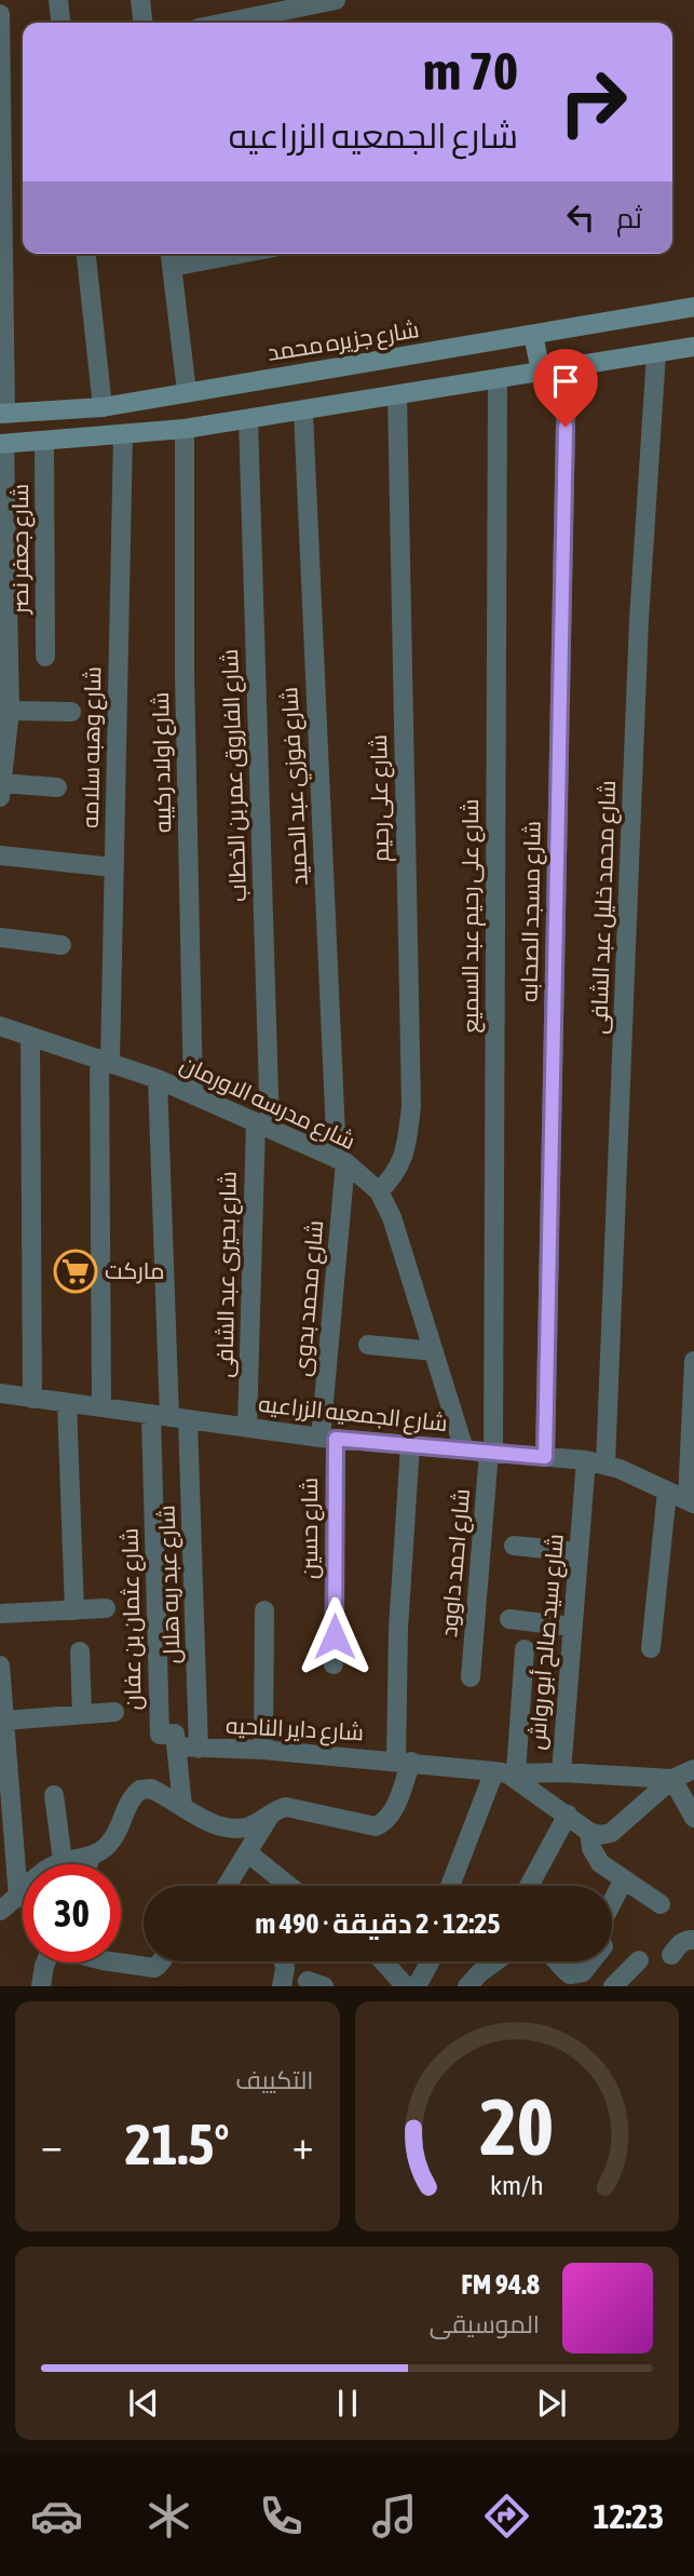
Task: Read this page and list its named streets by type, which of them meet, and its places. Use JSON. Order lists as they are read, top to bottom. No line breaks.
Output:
{"streets":{"main road":["شارع جزيره محمد"],"street":["شارع جعفر نصر","شارع وهبه سلامه","شارع اولاد ركيبه","شارع الفاروق عمر بن الخطاب","شارع فوزي عبد الحميد","شارع على رحيم","شارع محمد خليل عبد الشافى","شارع مسجد الصحابه","شارع على رحيم عبد السميع","شارع مدرسه الاورمان","شارع بحيرى عبد الشافى","شارع محمد بدوى","شارع الجمعيه الزراعيه","شارع حسين","شارع احمد داوود","شارع عبد ربه هلال","شارع عثمان بن عفان","شارع سيد صالح أبو رواش","شارع داير الناحيه"]},"crossings":[["شارع وهبه سلامه","شارع مدرسه الاورمان"],["شارع وهبه سلامه","شارع الجمعيه الزراعيه"],["شارع اولاد ركيبه","شارع مدرسه الاورمان"],["شارع الفاروق عمر بن الخطاب","شارع مدرسه الاورمان"],["شارع الفاروق عمر بن الخطاب","شارع بحيرى عبد الشافى"],["شارع فوزي عبد الحميد","شارع مدرسه الاورمان"],["شارع فوزي عبد الحميد","شارع محمد بدوى"],["شارع على رحيم","شارع مدرسه الاورمان"],["شارع محمد خليل عبد الشافى","شارع الجمعيه الزراعيه"],["شارع مسجد الصحابه","شارع الجمعيه الزراعيه"],["شارع على رحيم عبد السميع","شارع الجمعيه الزراعيه"],["شارع على رحيم عبد السميع","شارع احمد داوود"],["شارع مدرسه الاورمان","شارع بحيرى عبد الشافى"],["شارع مدرسه الاورمان","شارع محمد بدوى"],["شارع مدرسه الاورمان","شارع الجمعيه الزراعيه"],["شارع بحيرى عبد الشافى","شارع الجمعيه الزراعيه"],["شارع محمد بدوى","شارع الجمعيه الزراعيه"],["شارع محمد بدوى","شارع حسين"],["شارع الجمعيه الزراعيه","شارع حسين"],["شارع الجمعيه الزراعيه","شارع احمد داوود"],["شارع الجمعيه الزراعيه","شارع عبد ربه هلال"],["شارع الجمعيه الزراعيه","شارع عثمان بن عفان"],["شارع الجمعيه الزراعيه","شارع سيد صالح أبو رواش"],["شارع عبد ربه هلال","شارع عثمان بن عفان"],["شارع عبد ربه هلال","شارع داير الناحيه"],["شارع عثمان بن عفان","شارع داير الناحيه"],["شارع سيد صالح أبو رواش","شارع داير الناحيه"]],"places":{"supermarket":["ماركت"]},"page":{"turn":["70 m","شارع الجمعيه الزراعيه"],"then":"ثم","limit":"30","trip":"12:25 · 2 دقيقة · 490 m","tile":"التكييف","heat":["−","21.5°","+"],"song":["94.8 FM","الموسيقى"],"tabs":"12:23","gauge":["20","km/h"]}}
